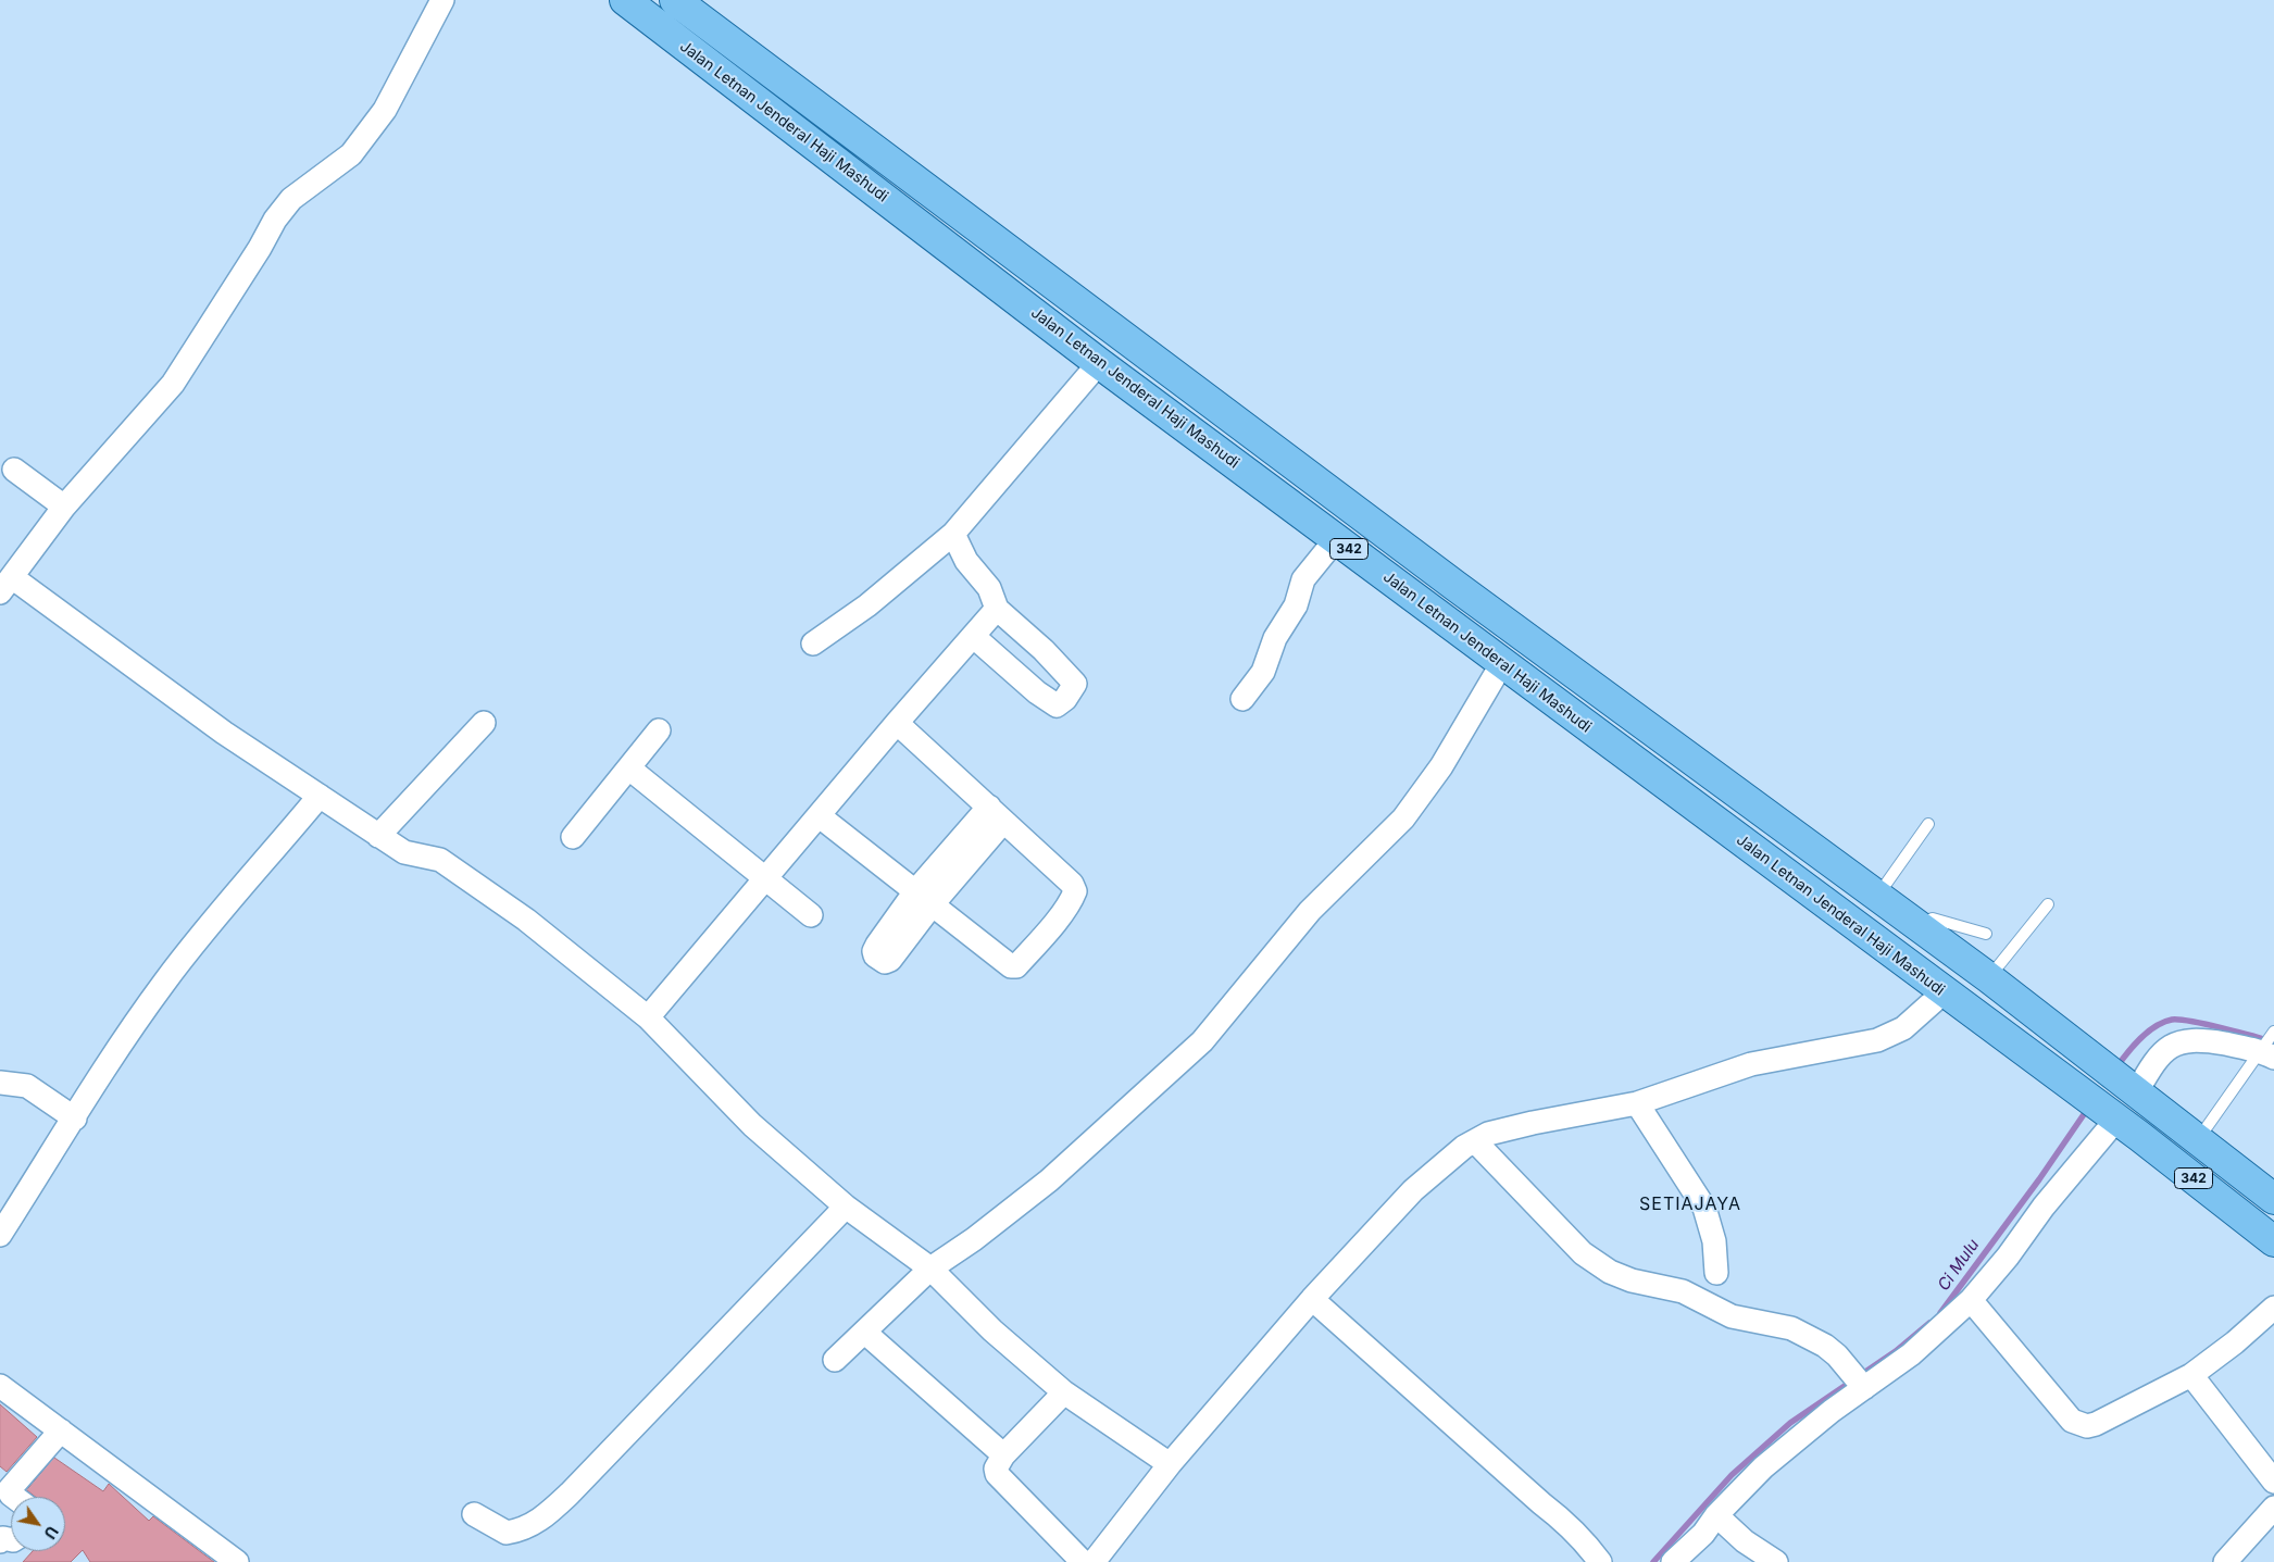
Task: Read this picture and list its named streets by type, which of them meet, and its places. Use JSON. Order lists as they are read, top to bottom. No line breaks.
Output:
{"streets":{"main road":["Jalan Letnan Jenderal Haji Mashudi","342"]},"districts":["SETIAJAYA"],"water":["Ci Mulu"],"north":"bottom right"}
